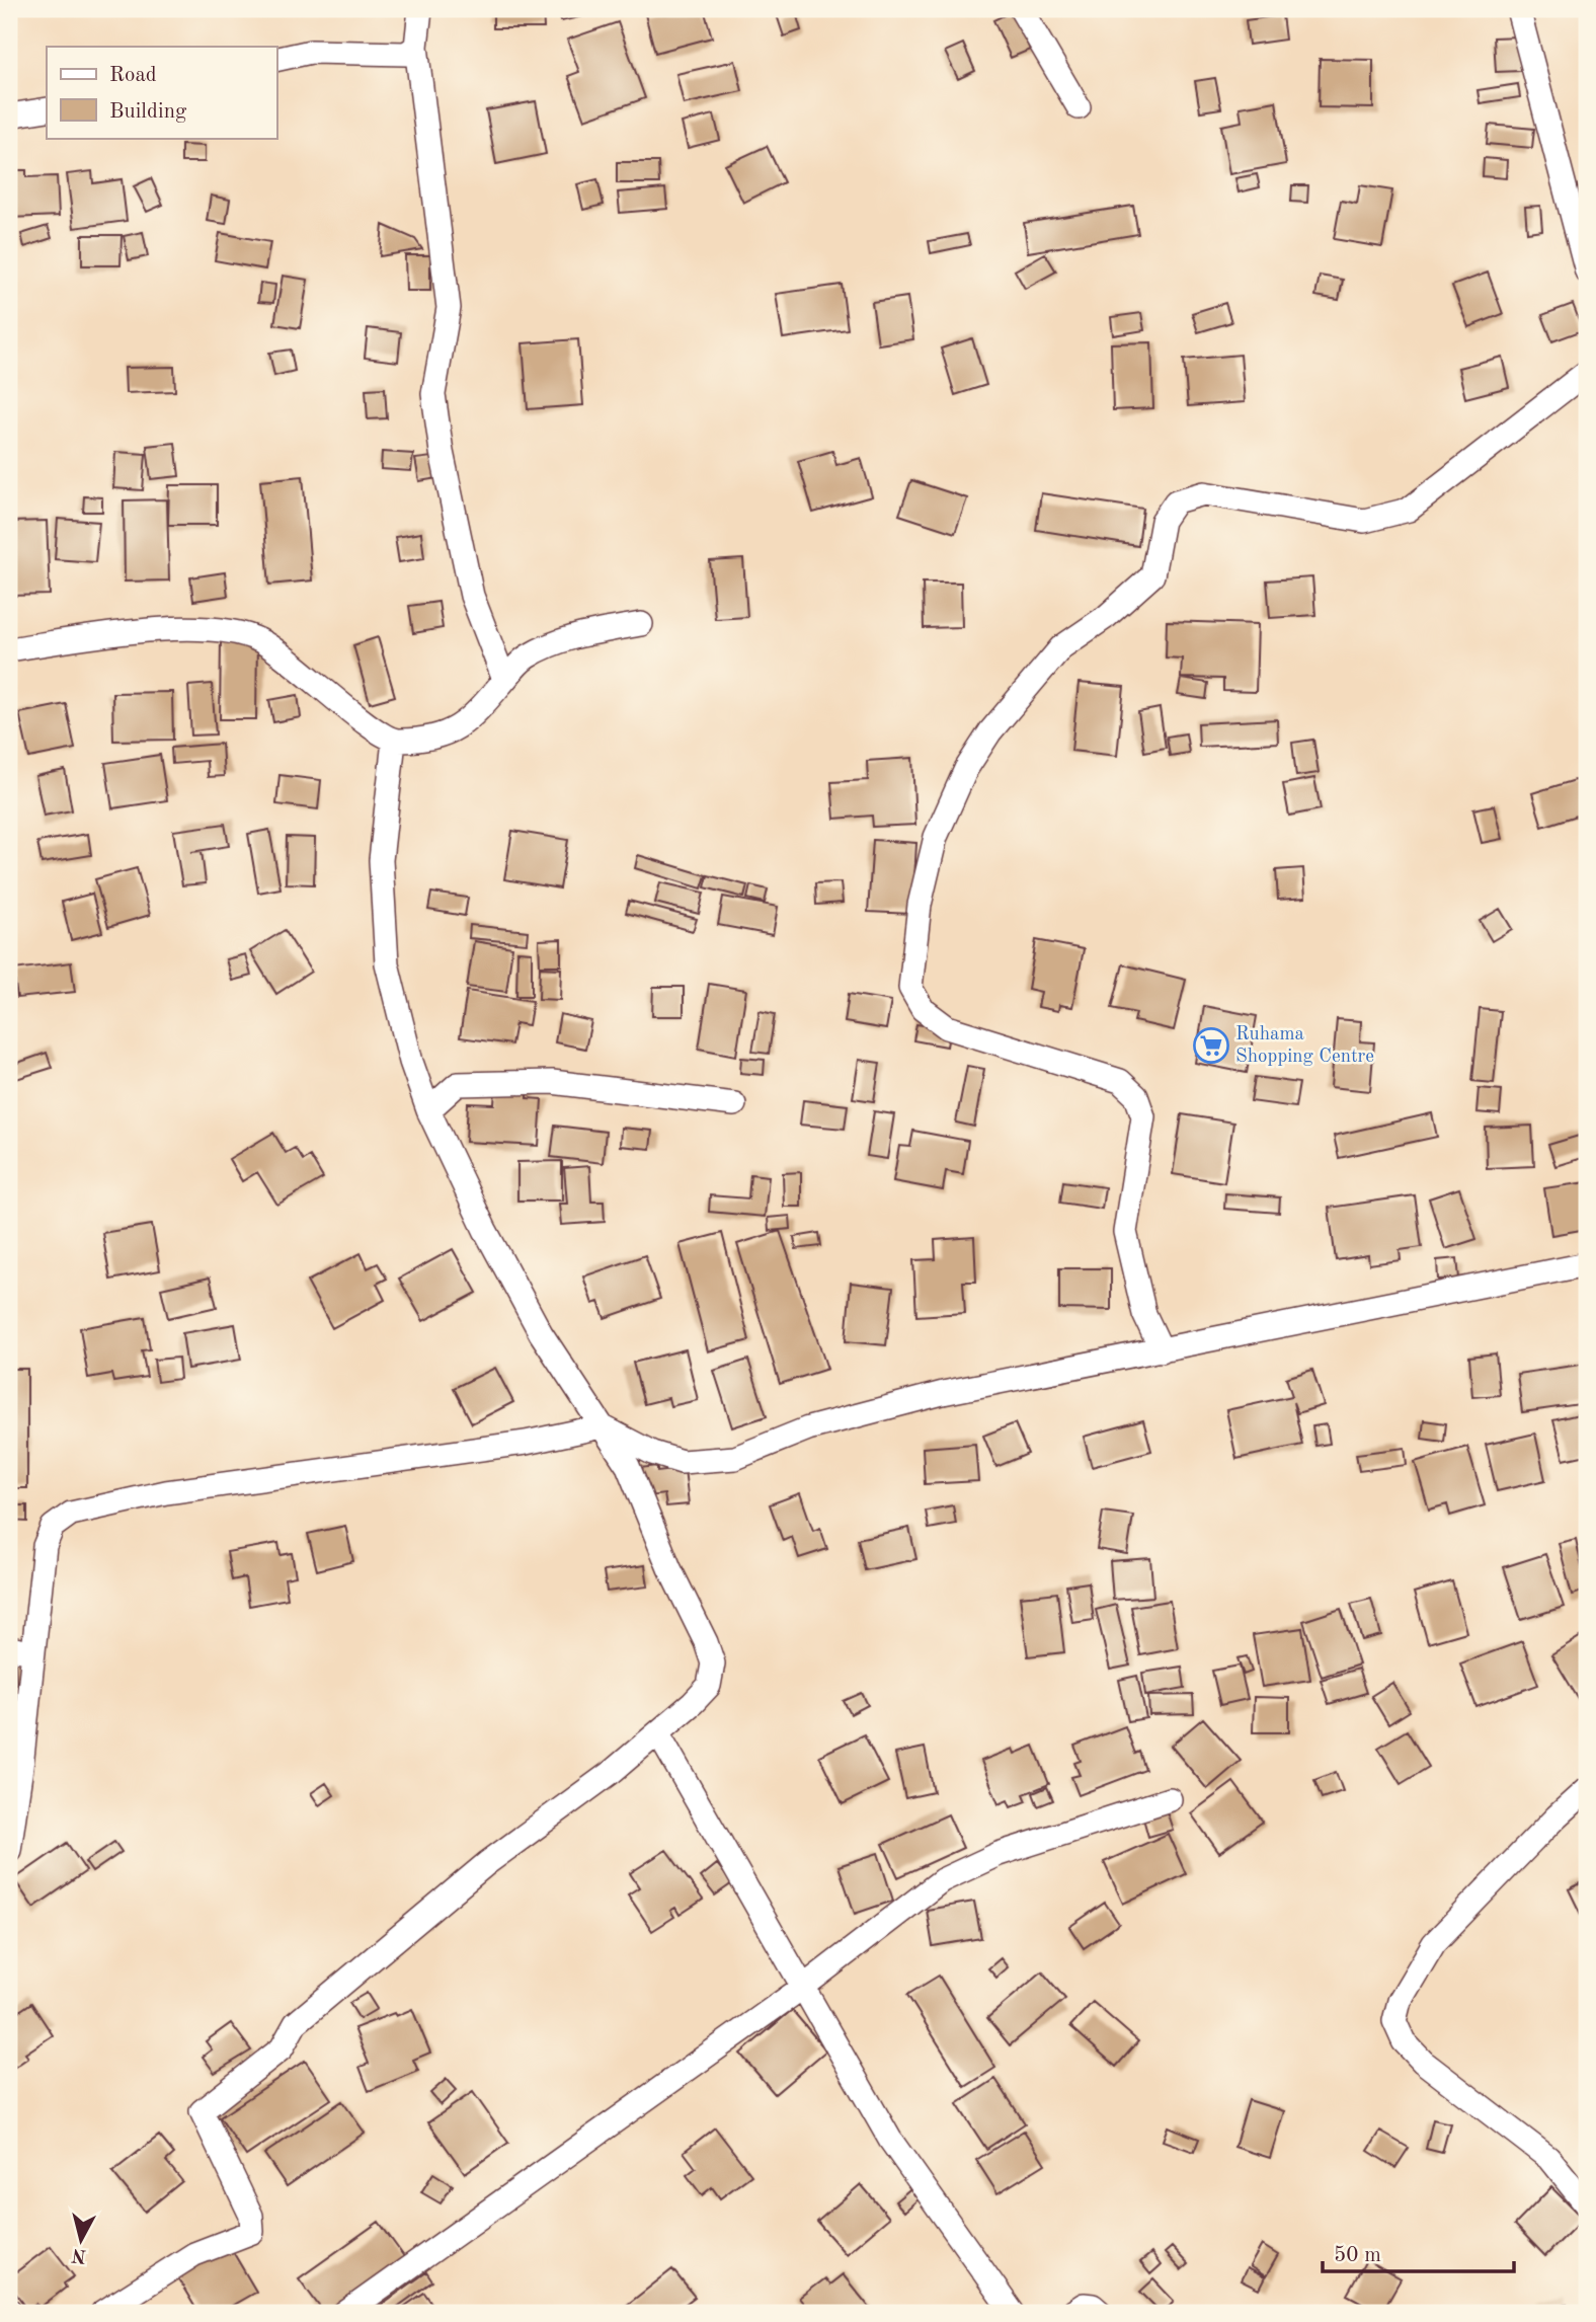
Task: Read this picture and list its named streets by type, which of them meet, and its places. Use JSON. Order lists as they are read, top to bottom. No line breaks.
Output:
{"places":{"supermarket":["Ruhama Shopping Centre"]},"legend":["Road","Building"],"scale_bar":"50 m","north":"bottom"}
